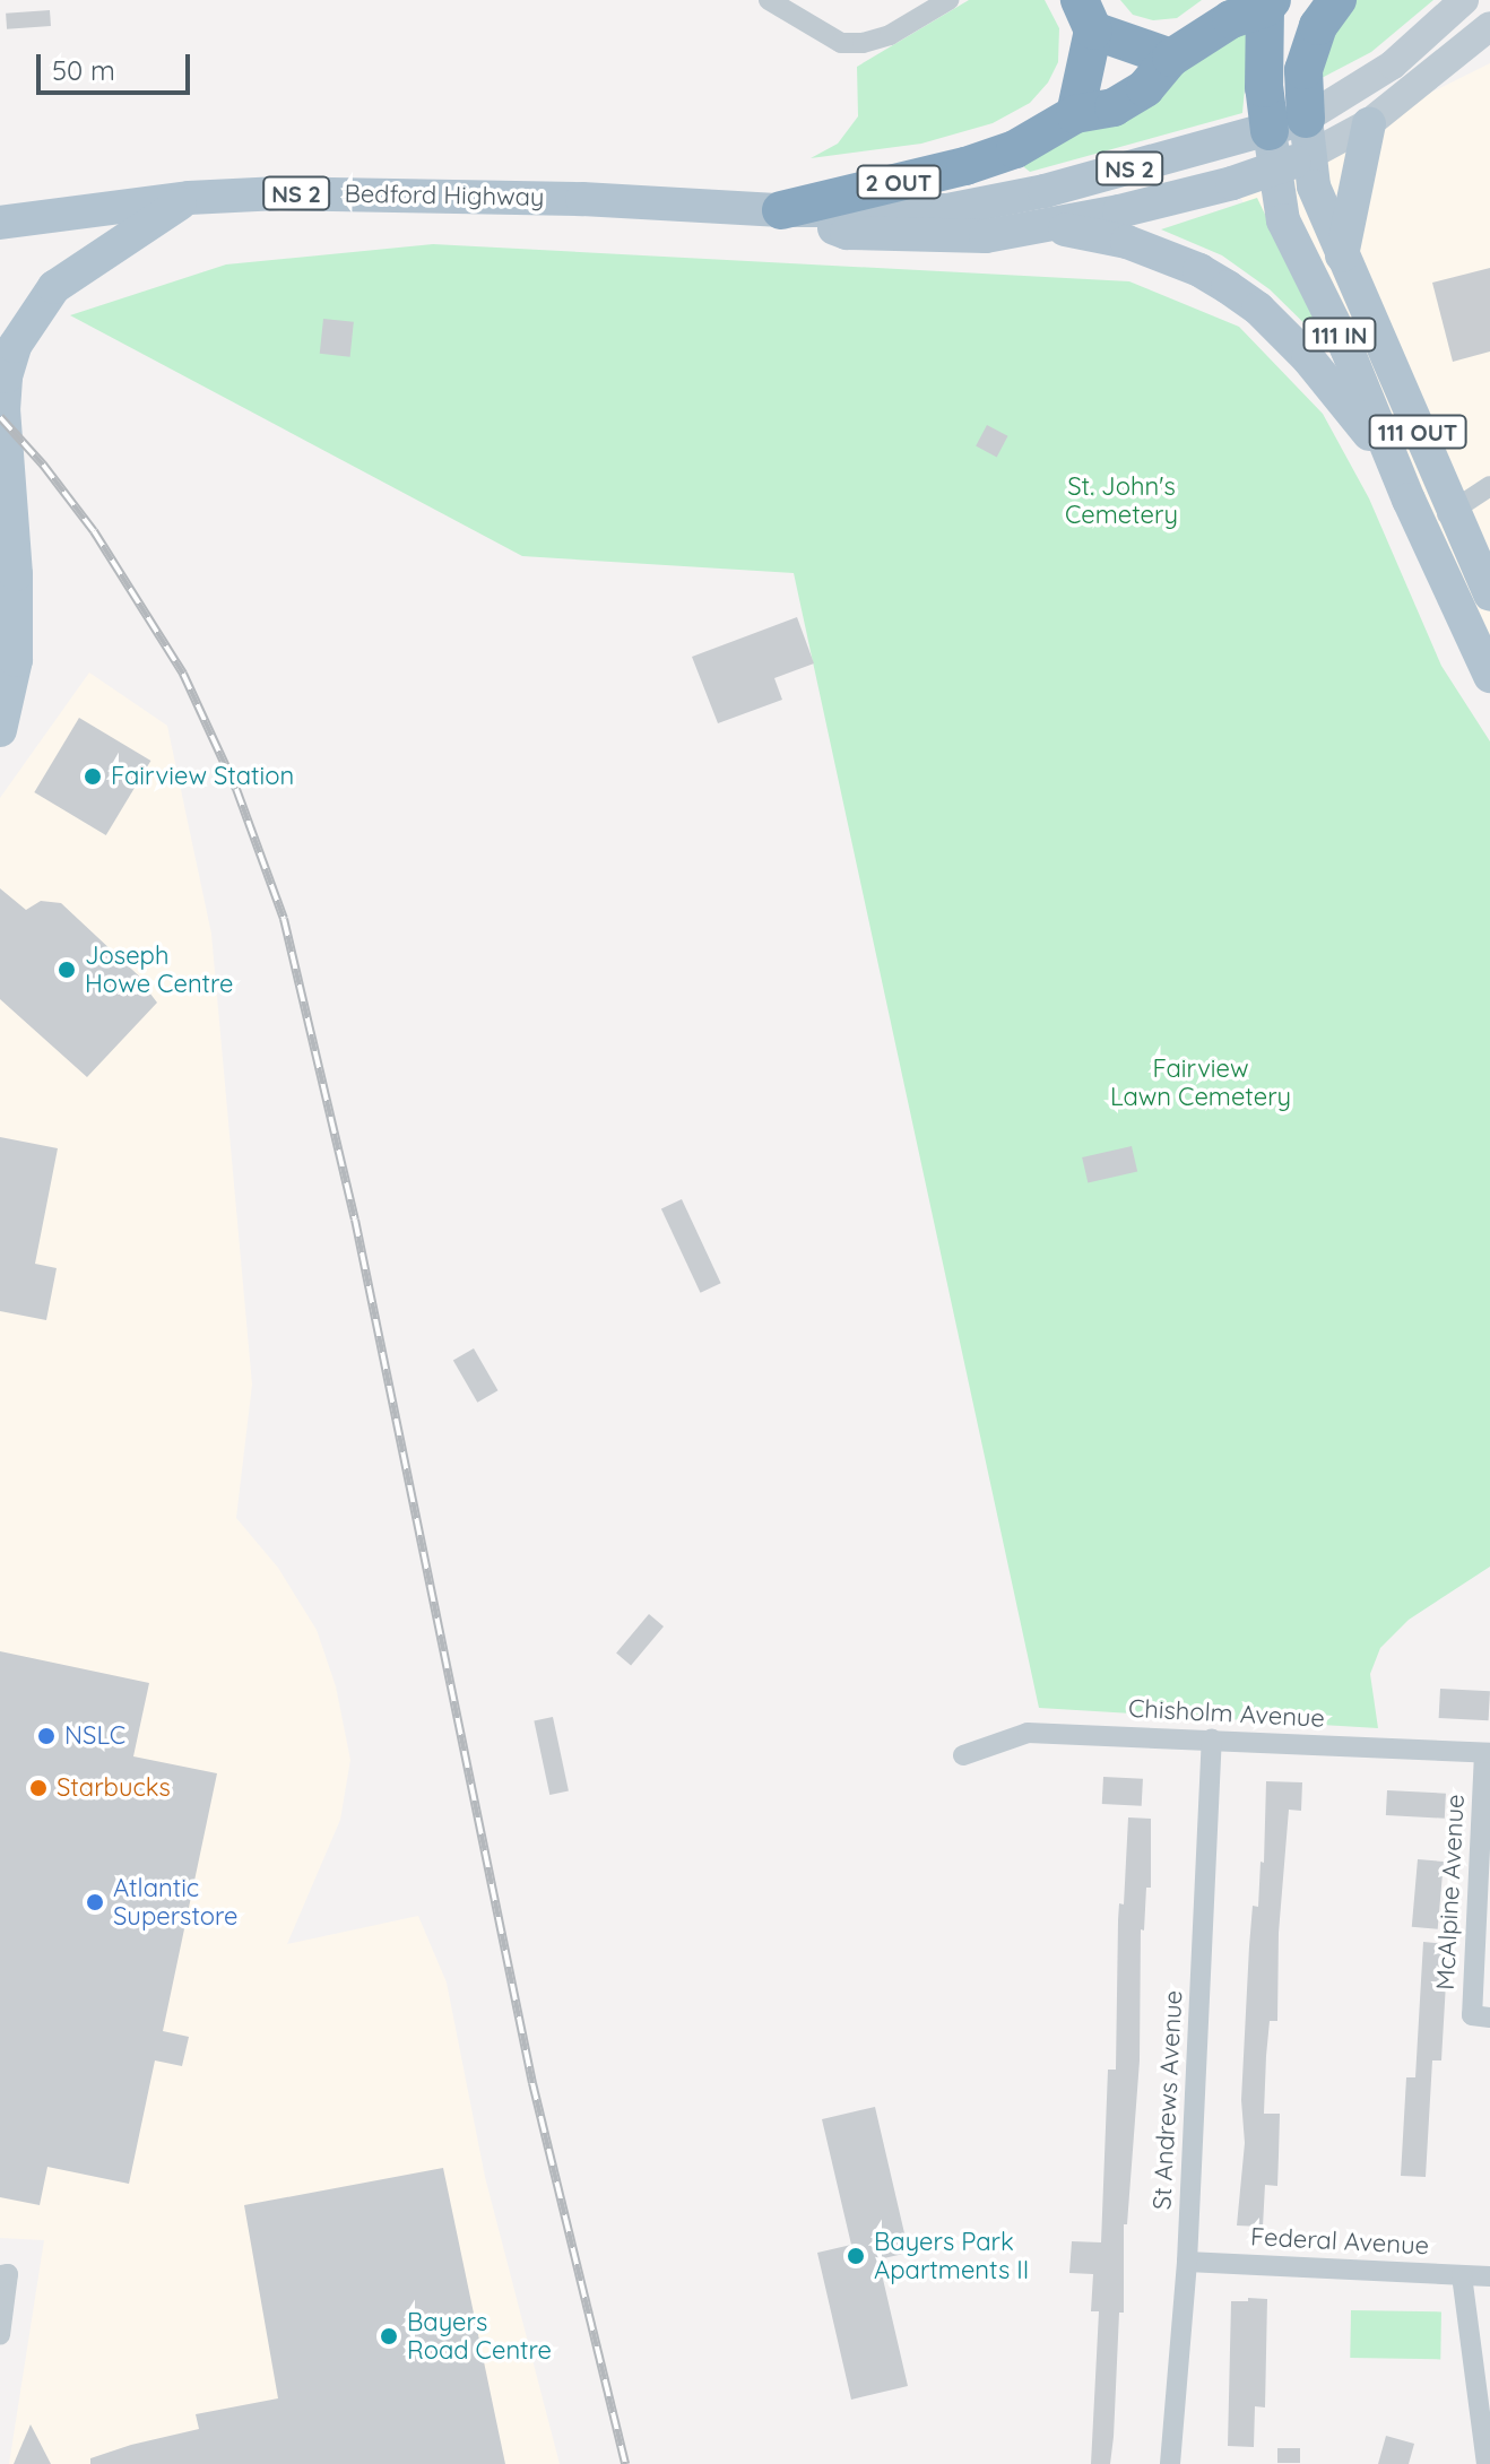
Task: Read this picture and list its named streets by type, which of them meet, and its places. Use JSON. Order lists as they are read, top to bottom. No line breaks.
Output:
{"streets":{"highway":["2 OUT"],"main road":["NS 2","Bedford Highway","111 IN","111 OUT"],"street":["Chisholm Avenue","McAlpine Avenue","St Andrews Avenue","Federal Avenue"]},"crossings":[["2 OUT","Bedford Highway"],["Bedford Highway","111 IN"],["Bedford Highway","111 OUT"],["111 IN","111 OUT"],["Chisholm Avenue","McAlpine Avenue"],["Chisholm Avenue","St Andrews Avenue"],["St Andrews Avenue","Federal Avenue"]],"parks":["St. John's Cemetery","Fairview Lawn Cemetery"],"places":["Fairview Station","Joseph Howe Centre","NSLC","Starbucks","Atlantic Superstore","Bayers Park Apartments II","Bayers Road Centre"],"scale_bar":"50 m"}
